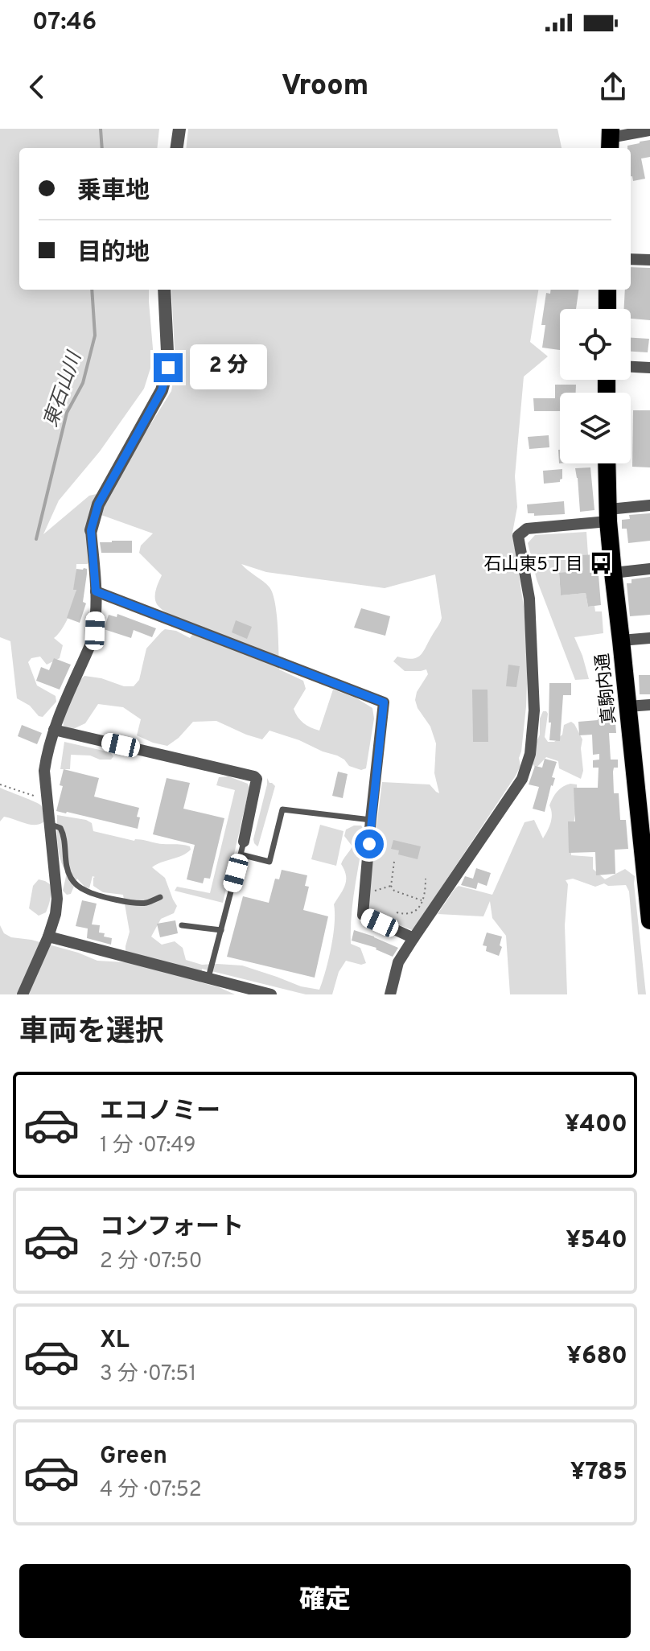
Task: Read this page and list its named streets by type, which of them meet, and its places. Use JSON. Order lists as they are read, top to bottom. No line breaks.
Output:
{"streets":{"highway":["真駒内通"]},"water":["東石山川"],"places":{"bus stop":["石山東5丁目"]},"page":{"status":"07:46","header":"Vroom","banner":["乗車地","目的地"],"bubble":"2 分","heading":"車両を選択","list":[{"name":"エコノミー","note":"1 分 · 07:49","value":"¥400"},{"name":"コンフォート","note":"2 分 · 07:50","value":"¥540"},{"name":"XL","note":"3 分 · 07:51","value":"¥680"},{"name":"Green","note":"4 分 · 07:52","value":"¥785"}],"buttons":"確定"}}
